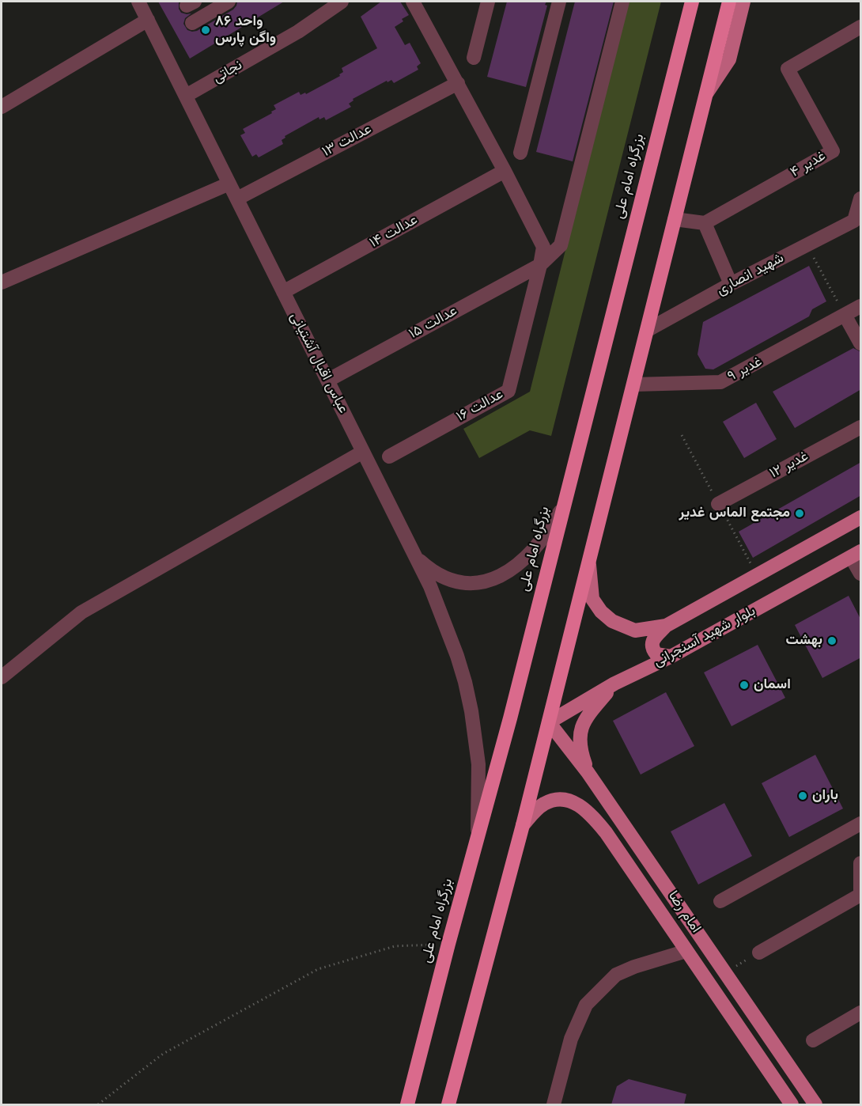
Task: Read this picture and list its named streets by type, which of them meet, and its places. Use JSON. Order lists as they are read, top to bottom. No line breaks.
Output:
{"streets":{"highway":["بزرگراه امام علی"],"main road":["بلوار شهید آسنجرانی","امام رضا"],"street":["نجاتی","عدالت ۱۳","غدیر ۴","عدالت ۱۴","شهید انصاری","عدالت ۱۵","عباس اقبال آشتیانی","غدیر ۹","عدالت ۱۶","غدیر ۱۲"]},"crossings":[["نجاتی","عباس اقبال آشتیانی"],["عدالت ۱۳","عباس اقبال آشتیانی"],["عدالت ۱۳","عدالت ۱۶"],["بزرگراه امام علی","عباس اقبال آشتیانی"],["عدالت ۱۴","عباس اقبال آشتیانی"],["عدالت ۱۴","عدالت ۱۶"],["عدالت ۱۵","عباس اقبال آشتیانی"],["عدالت ۱۵","عدالت ۱۶"],["بلوار شهید آسنجرانی","امام رضا"]],"places":["۸۶ واحد واگن پارس","مجتمع الماس غدیر","بهشت","اسمان","باران"]}
